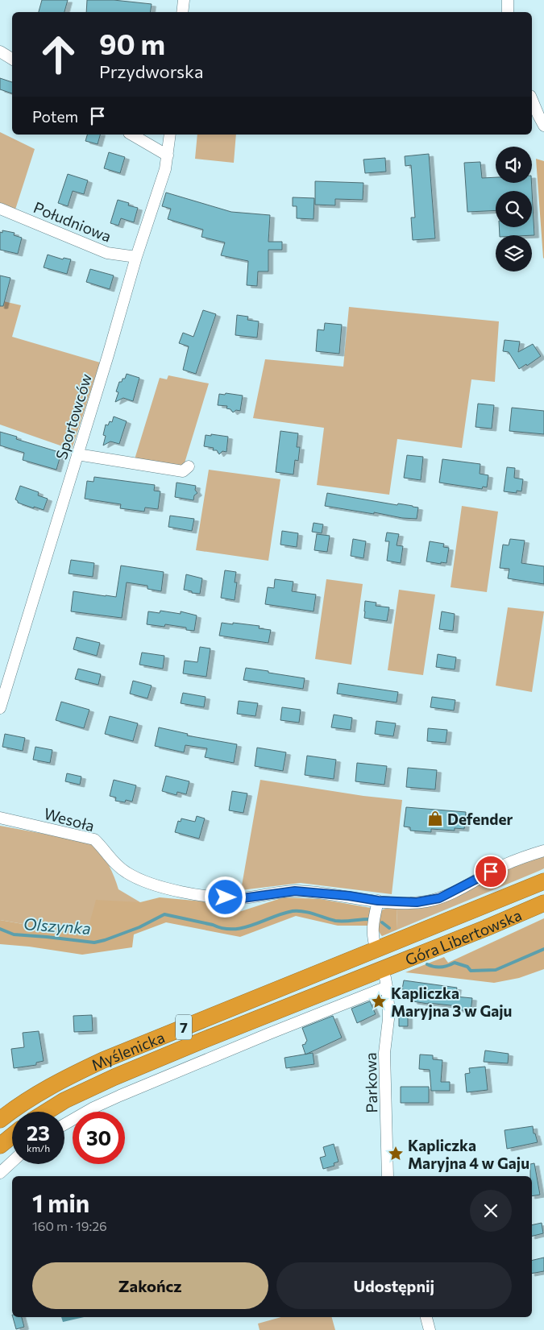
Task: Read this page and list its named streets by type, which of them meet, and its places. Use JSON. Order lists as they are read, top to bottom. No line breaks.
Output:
{"streets":{"highway":["Góra Libertowska","7","Myślenicka"],"street":["Południowa","Sportowców","Wesoła","Parkowa"]},"crossings":[["Południowa","Sportowców"],["Góra Libertowska","Myślenicka"],["Góra Libertowska","Parkowa"],["Myślenicka","Parkowa"]],"water":["Olszynka"],"places":{"shop":["Defender"],"place":["Kapliczka Maryjna 3 w Gaju","Kapliczka Maryjna 4 w Gaju"]},"page":{"turn":["90 m","Przydworska"],"then":"Potem","speed":"23 km/h","limit":"30","heading":["1 min","160 m · 19:26"],"buttons":["Zakończ","Udostępnij"]}}
